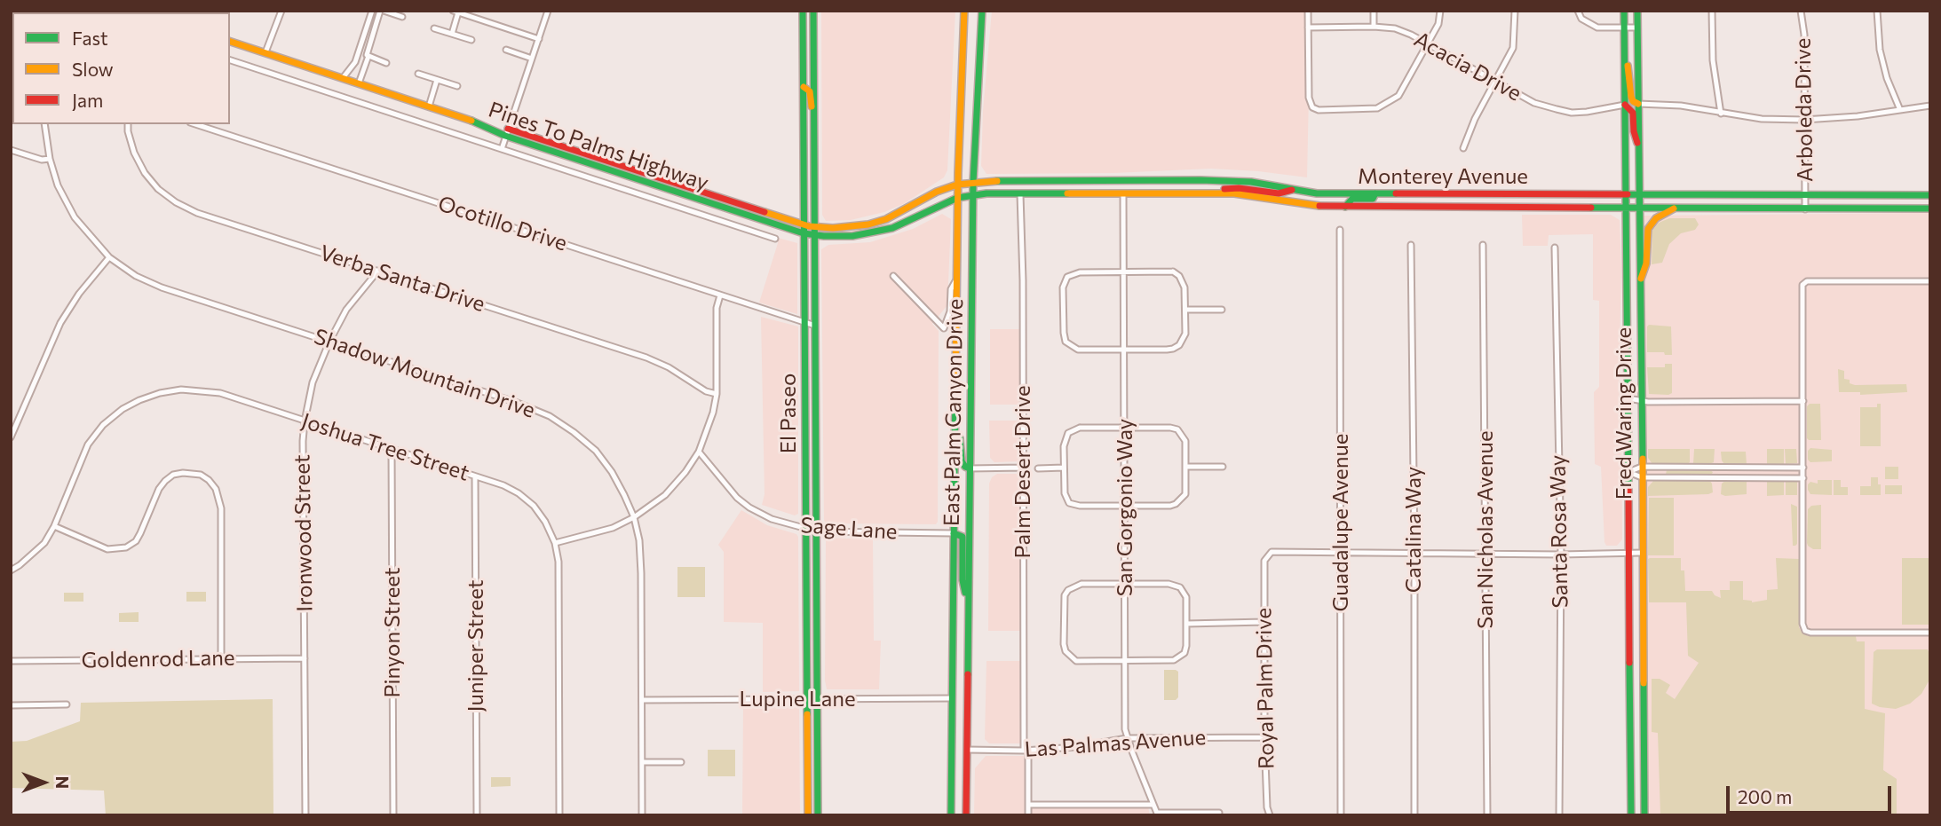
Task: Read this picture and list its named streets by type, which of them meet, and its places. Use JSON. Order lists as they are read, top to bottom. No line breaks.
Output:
{"streets":{"main road":["Pines To Palms Highway","Monterey Avenue","East Palm Canyon Drive","El Paseo","Fred Waring Drive"],"street":["Acacia Drive","Arboleda Drive","Ocotillo Drive","Verba Santa Drive","Shadow Mountain Drive","Joshua Tree Street","Palm Desert Drive","San Gorgonio Way","Guadalupe Avenue","Sage Lane","Catalina Way","San Nicholas Avenue","Santa Rosa Way","Ironwood Street","Pinyon Street","Juniper Street","Goldenrod Lane","Royal Palm Drive","Lupine Lane","Las Palmas Avenue"]},"crossings":[["Acacia Drive","Fred Waring Drive"],["Arboleda Drive","Monterey Avenue"],["Pines To Palms Highway","Monterey Avenue"],["Pines To Palms Highway","East Palm Canyon Drive"],["Pines To Palms Highway","El Paseo"],["Monterey Avenue","East Palm Canyon Drive"],["Monterey Avenue","Fred Waring Drive"],["Monterey Avenue","Palm Desert Drive"],["Monterey Avenue","San Gorgonio Way"],["Ocotillo Drive","El Paseo"],["Verba Santa Drive","Ironwood Street"],["Shadow Mountain Drive","Ironwood Street"],["Shadow Mountain Drive","Lupine Lane"],["East Palm Canyon Drive","Sage Lane"],["East Palm Canyon Drive","Lupine Lane"],["East Palm Canyon Drive","Las Palmas Avenue"],["El Paseo","Sage Lane"],["El Paseo","Lupine Lane"],["Joshua Tree Street","Ironwood Street"],["Joshua Tree Street","Pinyon Street"],["Joshua Tree Street","Juniper Street"],["Palm Desert Drive","Las Palmas Avenue"],["San Gorgonio Way","Las Palmas Avenue"],["Guadalupe Avenue","Royal Palm Drive"],["Ironwood Street","Goldenrod Lane"],["Royal Palm Drive","Las Palmas Avenue"]],"legend":["Fast","Slow","Jam"],"scale_bar":"200 m","north":"right"}
